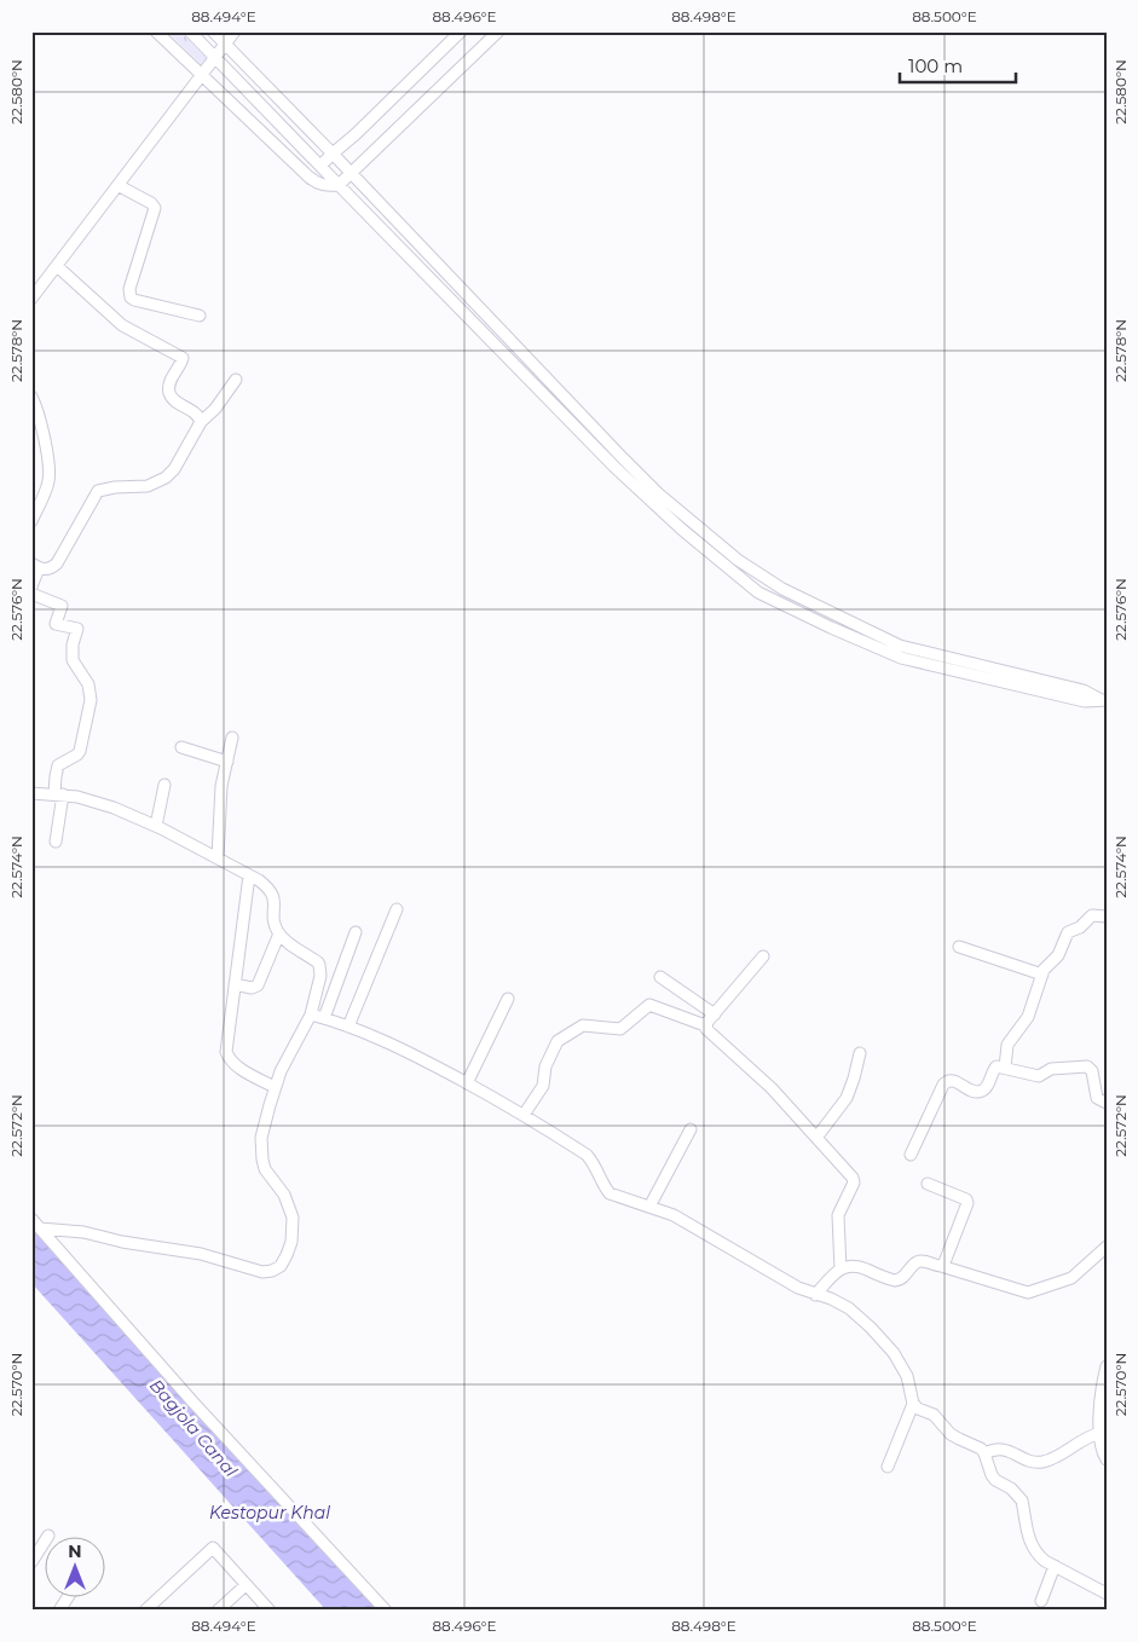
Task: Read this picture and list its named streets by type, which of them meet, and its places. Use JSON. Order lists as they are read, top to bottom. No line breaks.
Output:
{"water":["Bagjola Canal","Kestopur Khal"],"scale_bar":"100 m","north":"top","coordinates":["88.494°E","88.496°E","88.498°E","88.500°E","22.580°N","22.578°N","22.576°N","22.574°N","22.572°N","22.570°N"]}
